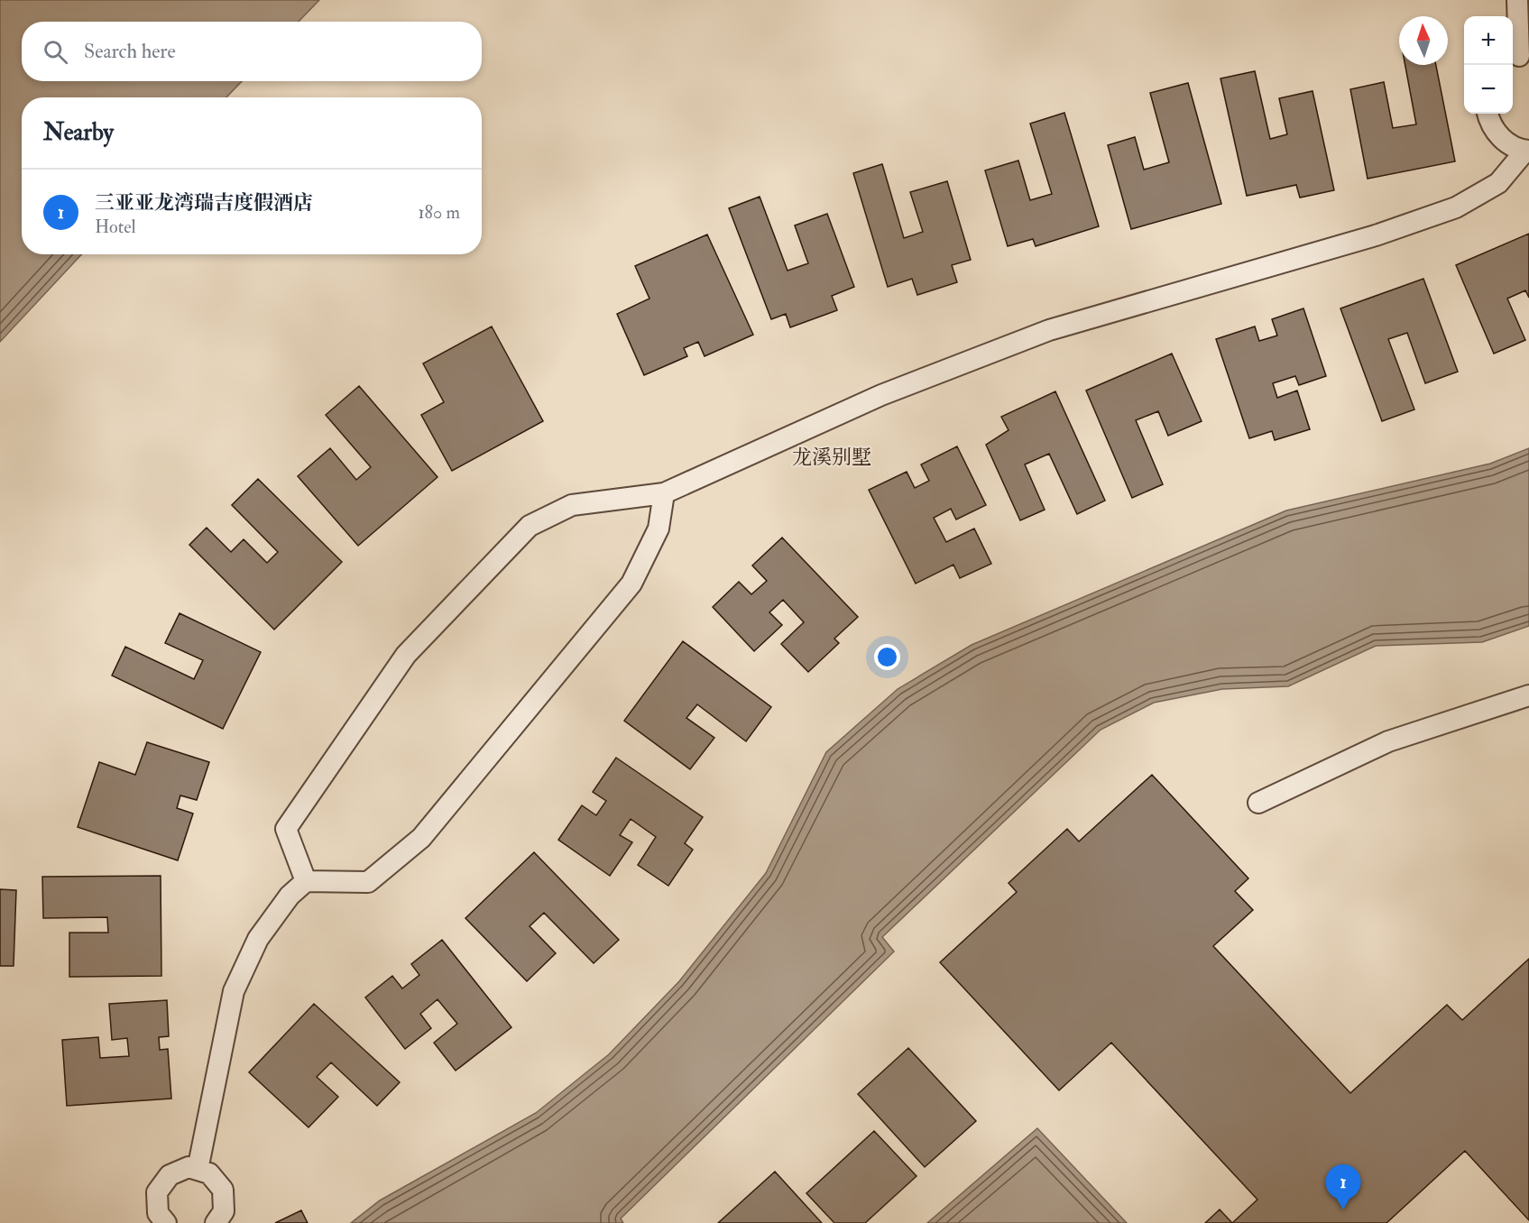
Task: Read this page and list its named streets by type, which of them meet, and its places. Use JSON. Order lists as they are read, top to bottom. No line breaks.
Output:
{"districts":["龙溪别墅"],"north":"top","page":{"map_buttons":["+","−"],"search":"Search here","heading":"Nearby","list":[{"mark":"1","name":"三亚亚龙湾瑞吉度假酒店","note":"Hotel","value":"180 m"}],"pins":"1"}}
